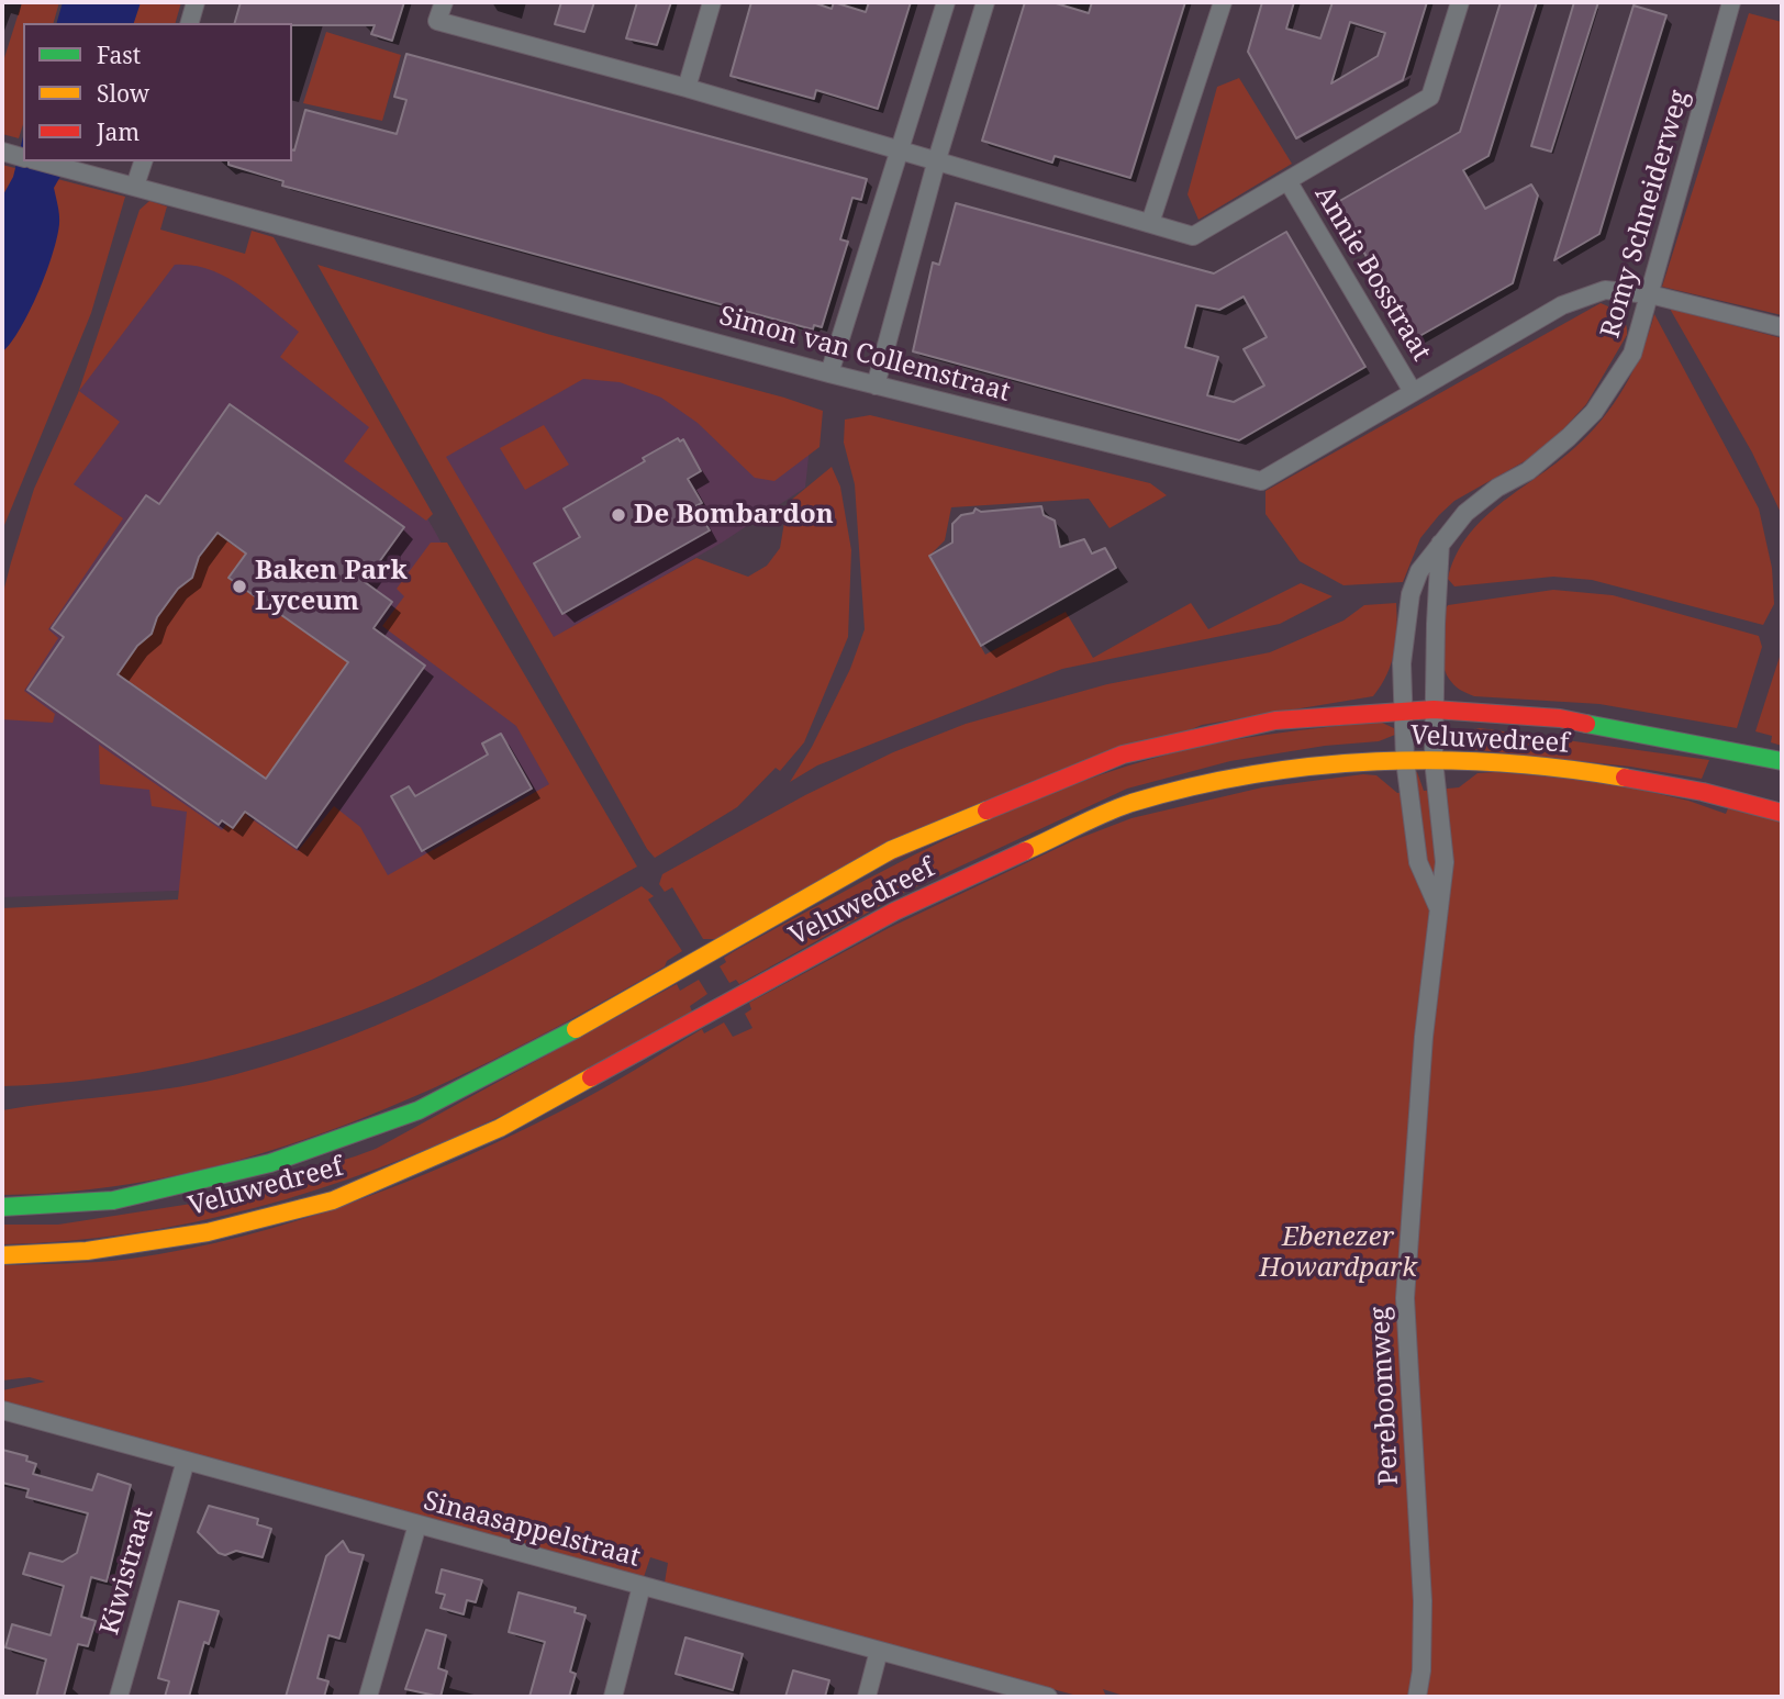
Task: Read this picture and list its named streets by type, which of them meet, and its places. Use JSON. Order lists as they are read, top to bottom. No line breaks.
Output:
{"streets":{"main road":["Veluwedreef"],"street":["Romy Schneiderweg","Annie Bosstraat","Simon van Collemstraat","Pereboomweg","Sinaasappelstraat","Kiwistraat"]},"crossings":[["Romy Schneiderweg","Simon van Collemstraat"],["Romy Schneiderweg","Veluwedreef"],["Annie Bosstraat","Simon van Collemstraat"],["Veluwedreef","Pereboomweg"],["Sinaasappelstraat","Kiwistraat"]],"parks":["Ebenezer Howardpark"],"places":["De Bombardon","Baken Park Lyceum"],"legend":["Fast","Slow","Jam"]}
